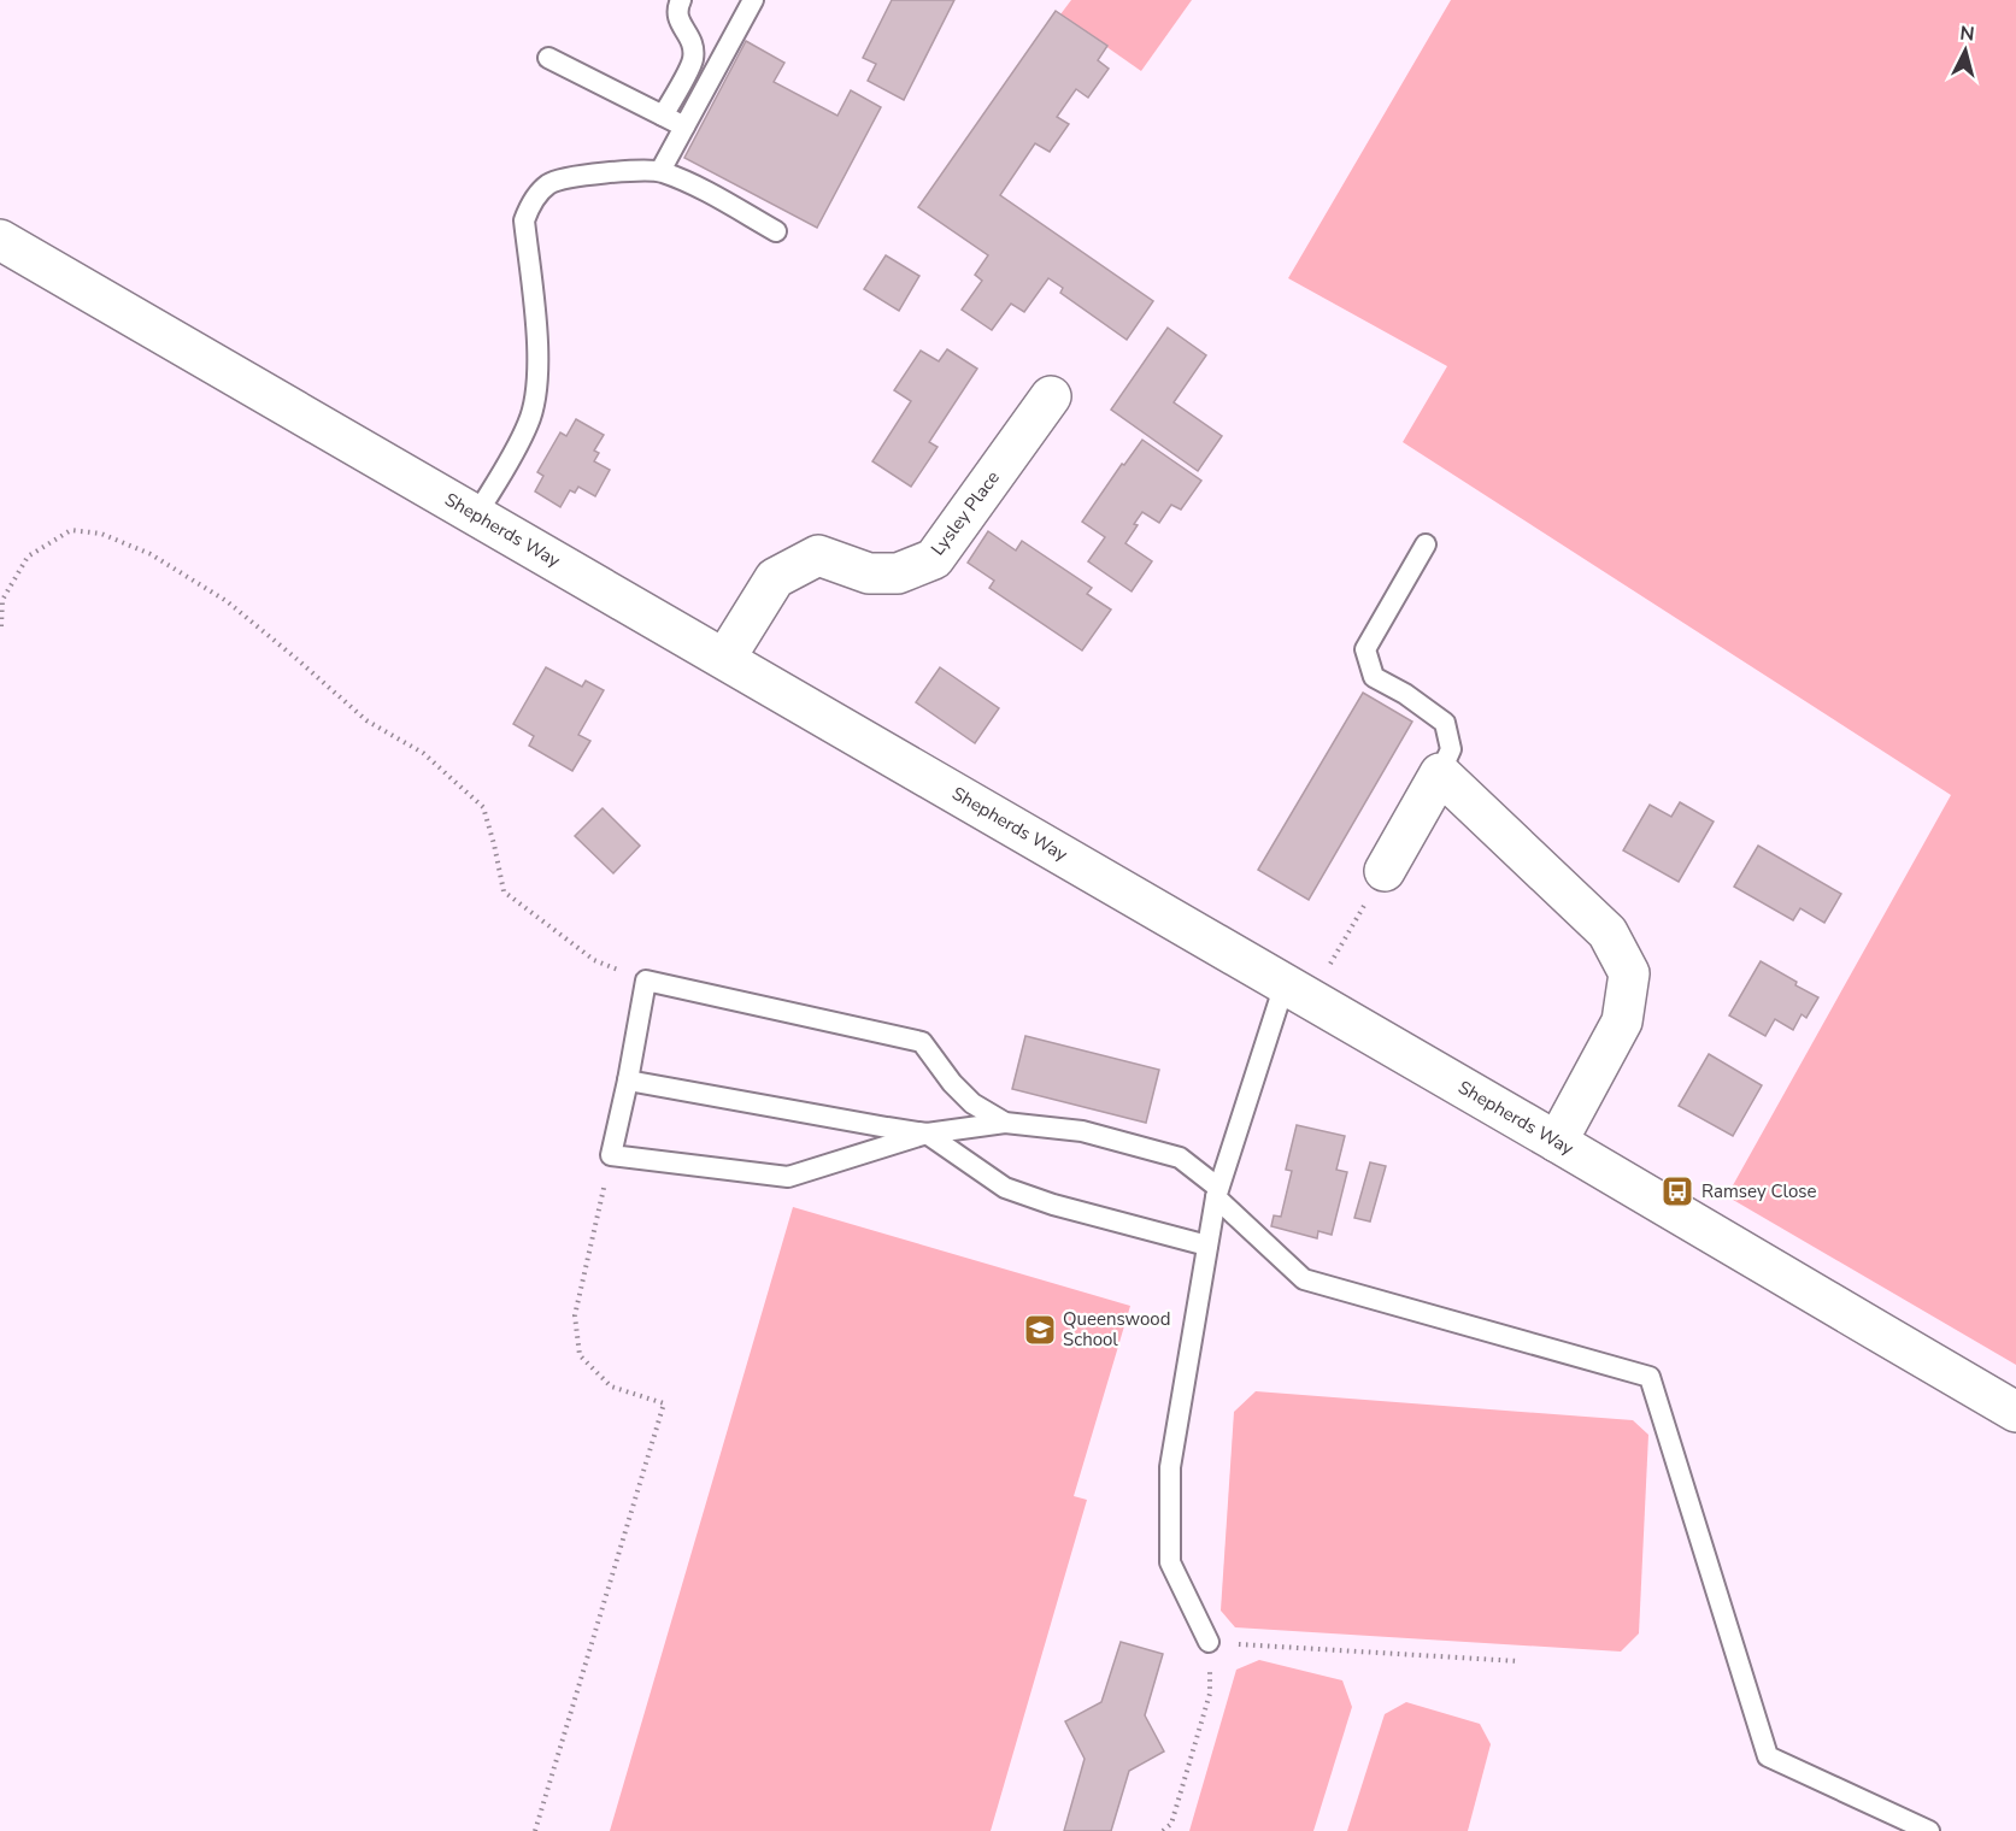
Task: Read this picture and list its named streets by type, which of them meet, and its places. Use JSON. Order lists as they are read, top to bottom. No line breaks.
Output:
{"streets":{"street":["Lysley Place","Shepherds Way"]},"crossings":[["Lysley Place","Shepherds Way"]],"places":{"bus stop":["Ramsey Close"],"school or university":["Queenswood School"]},"north":"top"}
